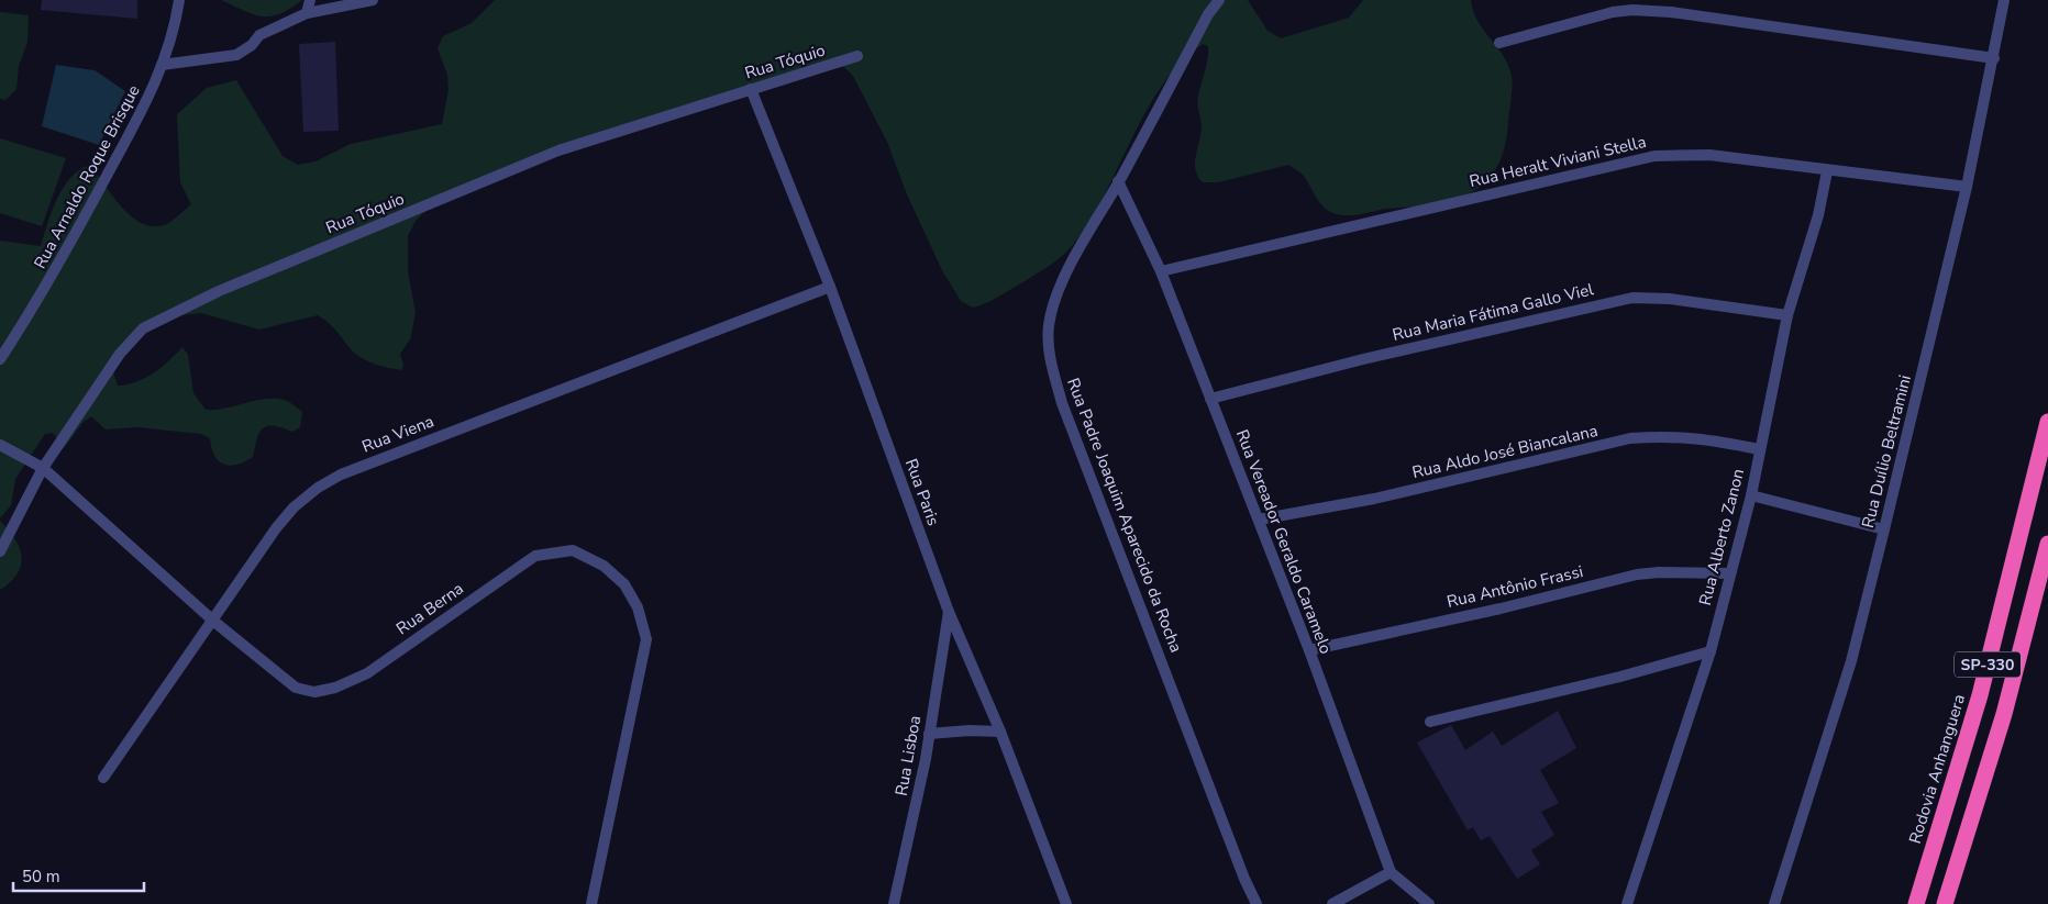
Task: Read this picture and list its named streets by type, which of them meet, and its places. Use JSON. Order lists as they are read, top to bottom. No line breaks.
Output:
{"streets":{"highway":["SP-330","Rodovia Anhanguera"],"street":["Rua Tóquio","Rua Heralt Viviani Stella","Rua Arnaldo Roque Brisque","Rua Maria Fátima Gallo Viel","Rua Viena","Rua Aldo José Biancalana","Rua Duílio Beltramini","Rua Paris","Rua Padre Joaquim Aparecido da Rocha","Rua Alberto Zanon","Rua Vereador Geraldo Caramelo","Rua Antônio Frassi","Rua Berna","Rua Lisboa"]},"crossings":[["Rua Tóquio","Rua Paris"],["Rua Tóquio","Rua Berna"],["Rua Heralt Viviani Stella","Rua Duílio Beltramini"],["Rua Heralt Viviani Stella","Rua Alberto Zanon"],["Rua Heralt Viviani Stella","Rua Vereador Geraldo Caramelo"],["Rua Maria Fátima Gallo Viel","Rua Alberto Zanon"],["Rua Maria Fátima Gallo Viel","Rua Vereador Geraldo Caramelo"],["Rua Viena","Rua Paris"],["Rua Viena","Rua Berna"],["Rua Aldo José Biancalana","Rua Alberto Zanon"],["Rua Aldo José Biancalana","Rua Vereador Geraldo Caramelo"],["Rua Paris","Rua Lisboa"],["Rua Padre Joaquim Aparecido da Rocha","Rua Vereador Geraldo Caramelo"],["Rua Alberto Zanon","Rua Antônio Frassi"],["Rua Vereador Geraldo Caramelo","Rua Antônio Frassi"]],"scale_bar":"50 m"}
